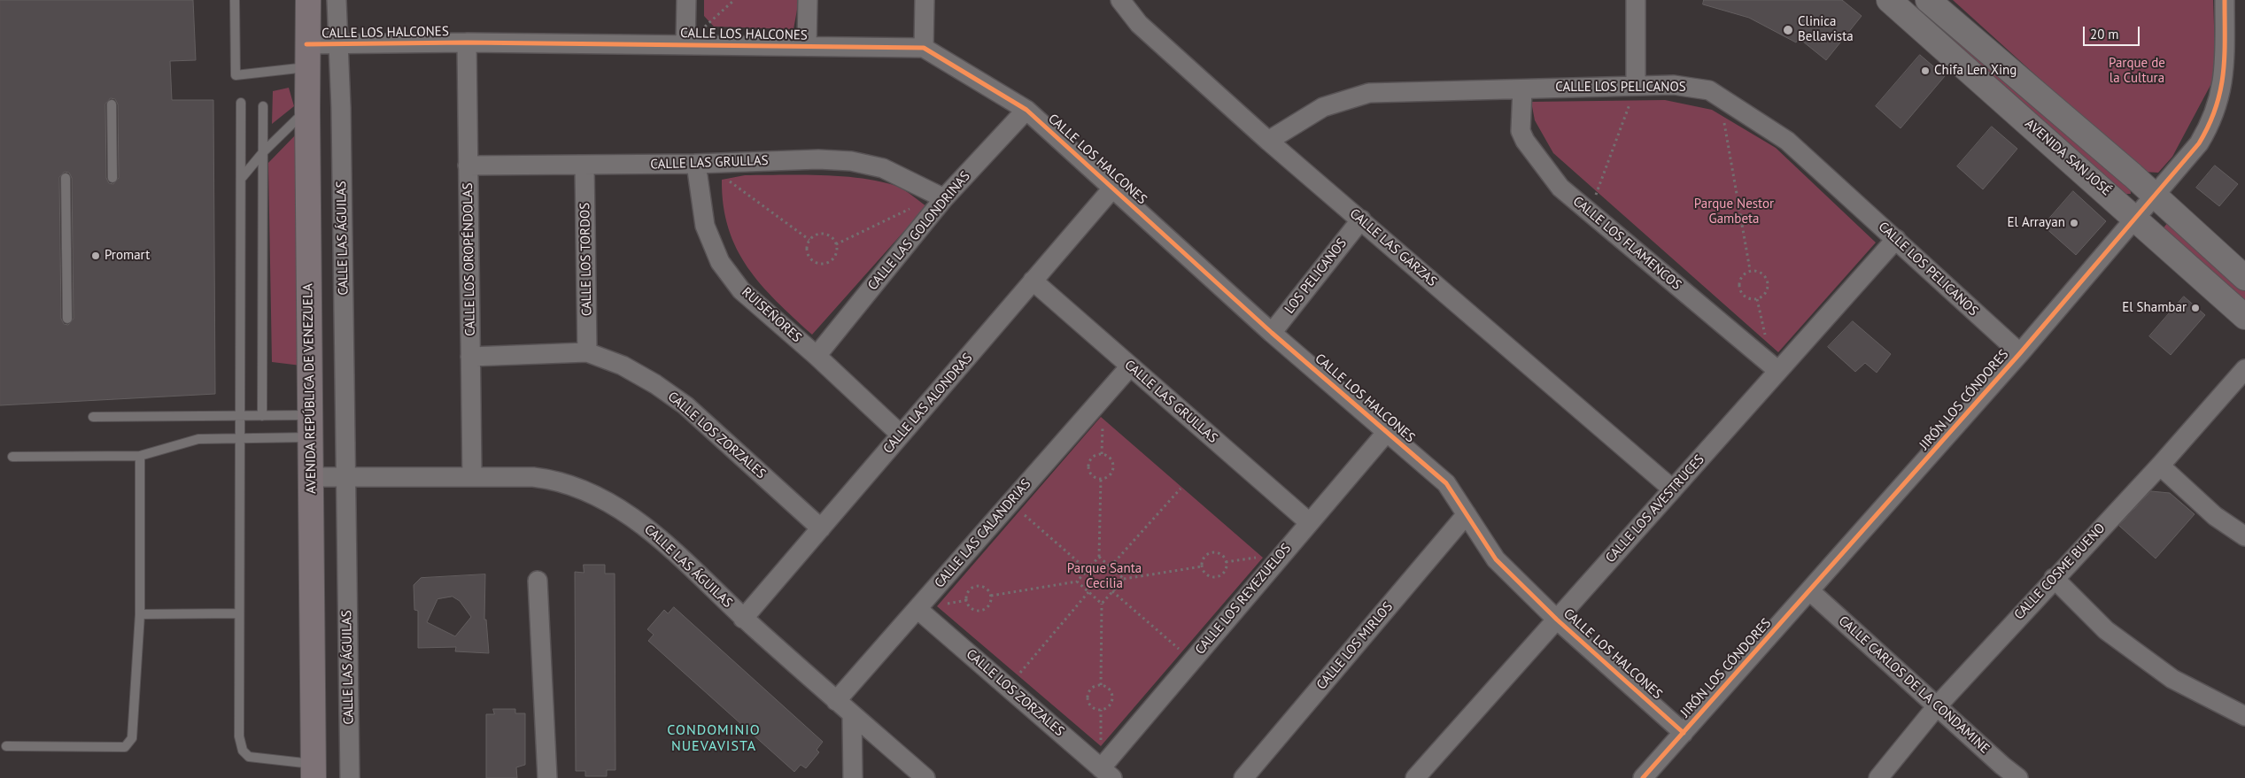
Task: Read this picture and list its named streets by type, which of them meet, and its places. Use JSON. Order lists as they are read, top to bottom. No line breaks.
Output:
{"streets":{"main road":["AVENIDA REPÚBLICA DE VENEZUELA"],"street":["CALLE LOS HALCONES","CALLE LOS PELICANOS","AVENIDA SAN JOSÉ","CALLE LAS GRULLAS","CALLE LAS GOLONDRINAS","CALLE LAS ÁGUILAS","CALLE LOS FLAMENCOS","CALLE LAS GARZAS","CALLE LOS OROPÉNDOLAS","CALLE LOS TORDOS","LOS PELICANOS","RUISEÑORES","JIRÓN LOS CÓNDORES","CALLE LAS ALONDRAS","CALLE LOS ZORZALES","CALLE LOS AVESTRUCES","CALLE LAS CALANDRIAS","CALLE COSME BUENO","CALLE LOS REYEZUELOS","CALLE LOS MIRLOS","CALLE CARLOS DE LA CONDAMINE"]},"crossings":[["CALLE LOS HALCONES","CALLE LAS GOLONDRINAS"],["CALLE LOS HALCONES","CALLE LAS ÁGUILAS"],["CALLE LOS HALCONES","CALLE LOS OROPÉNDOLAS"],["CALLE LOS HALCONES","LOS PELICANOS"],["CALLE LOS HALCONES","AVENIDA REPÚBLICA DE VENEZUELA"],["CALLE LOS HALCONES","JIRÓN LOS CÓNDORES"],["CALLE LOS HALCONES","CALLE LAS ALONDRAS"],["CALLE LOS HALCONES","CALLE LOS AVESTRUCES"],["CALLE LOS HALCONES","CALLE LOS REYEZUELOS"],["CALLE LOS HALCONES","CALLE LOS MIRLOS"],["CALLE LOS PELICANOS","CALLE LOS FLAMENCOS"],["CALLE LOS PELICANOS","CALLE LAS GARZAS"],["CALLE LOS PELICANOS","JIRÓN LOS CÓNDORES"],["CALLE LOS PELICANOS","CALLE LOS AVESTRUCES"],["AVENIDA SAN JOSÉ","JIRÓN LOS CÓNDORES"],["CALLE LAS GRULLAS","CALLE LAS GOLONDRINAS"],["CALLE LAS GRULLAS","CALLE LOS OROPÉNDOLAS"],["CALLE LAS GRULLAS","CALLE LOS TORDOS"],["CALLE LAS GRULLAS","RUISEÑORES"],["CALLE LAS GRULLAS","CALLE LAS ALONDRAS"],["CALLE LAS GRULLAS","CALLE LAS CALANDRIAS"],["CALLE LAS GRULLAS","CALLE LOS REYEZUELOS"],["CALLE LAS GOLONDRINAS","RUISEÑORES"],["CALLE LAS ÁGUILAS","CALLE LOS OROPÉNDOLAS"],["CALLE LAS ÁGUILAS","AVENIDA REPÚBLICA DE VENEZUELA"],["CALLE LAS ÁGUILAS","CALLE LAS ALONDRAS"],["CALLE LAS ÁGUILAS","CALLE LAS CALANDRIAS"],["CALLE LOS FLAMENCOS","CALLE LOS AVESTRUCES"],["CALLE LAS GARZAS","LOS PELICANOS"],["CALLE LAS GARZAS","CALLE LOS AVESTRUCES"],["CALLE LOS OROPÉNDOLAS","CALLE LOS ZORZALES"],["CALLE LOS TORDOS","CALLE LOS ZORZALES"],["RUISEÑORES","CALLE LAS ALONDRAS"],["JIRÓN LOS CÓNDORES","CALLE CARLOS DE LA CONDAMINE"],["CALLE LAS ALONDRAS","CALLE LOS ZORZALES"],["CALLE LOS ZORZALES","CALLE LAS CALANDRIAS"],["CALLE LOS ZORZALES","CALLE LOS REYEZUELOS"],["CALLE COSME BUENO","CALLE CARLOS DE LA CONDAMINE"]],"districts":["CONDOMINIO NUEVAVISTA"],"parks":["Parque de la Cultura","Parque Nestor Gambeta","Parque Santa Cecilia"],"places":["Clinica Bellavista","Chifa Len Xing","El Arrayan","Promart","El Shambar"],"scale_bar":"20 m"}
